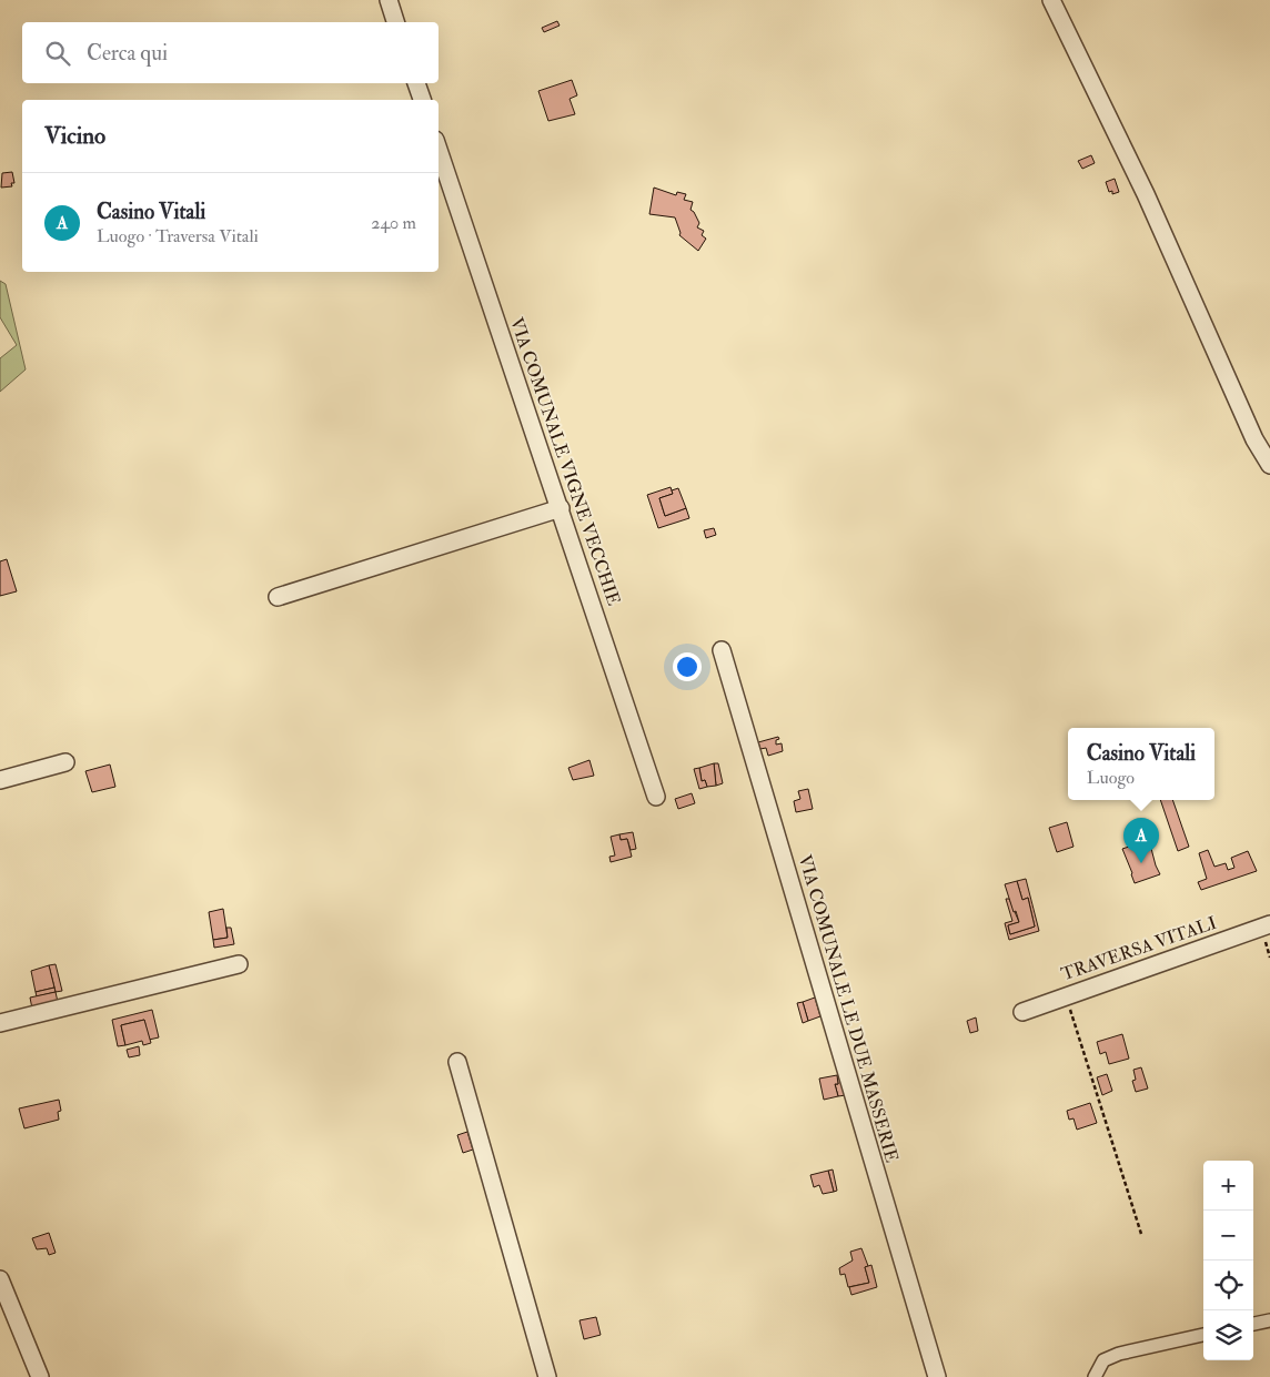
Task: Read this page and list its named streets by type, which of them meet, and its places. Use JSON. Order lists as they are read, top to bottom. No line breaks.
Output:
{"streets":{"street":["VIA COMUNALE VIGNE VECCHIE","TRAVERSA VITALI","VIA COMUNALE LE DUE MASSERIE"]},"page":{"search":"Cerca qui","heading":"Vicino","list":[{"mark":"A","name":"Casino Vitali","note":"Luogo · Traversa Vitali","value":"240 m"}],"popup":["Casino Vitali","Luogo"],"pins":"A","map_buttons":["+","−"]}}
